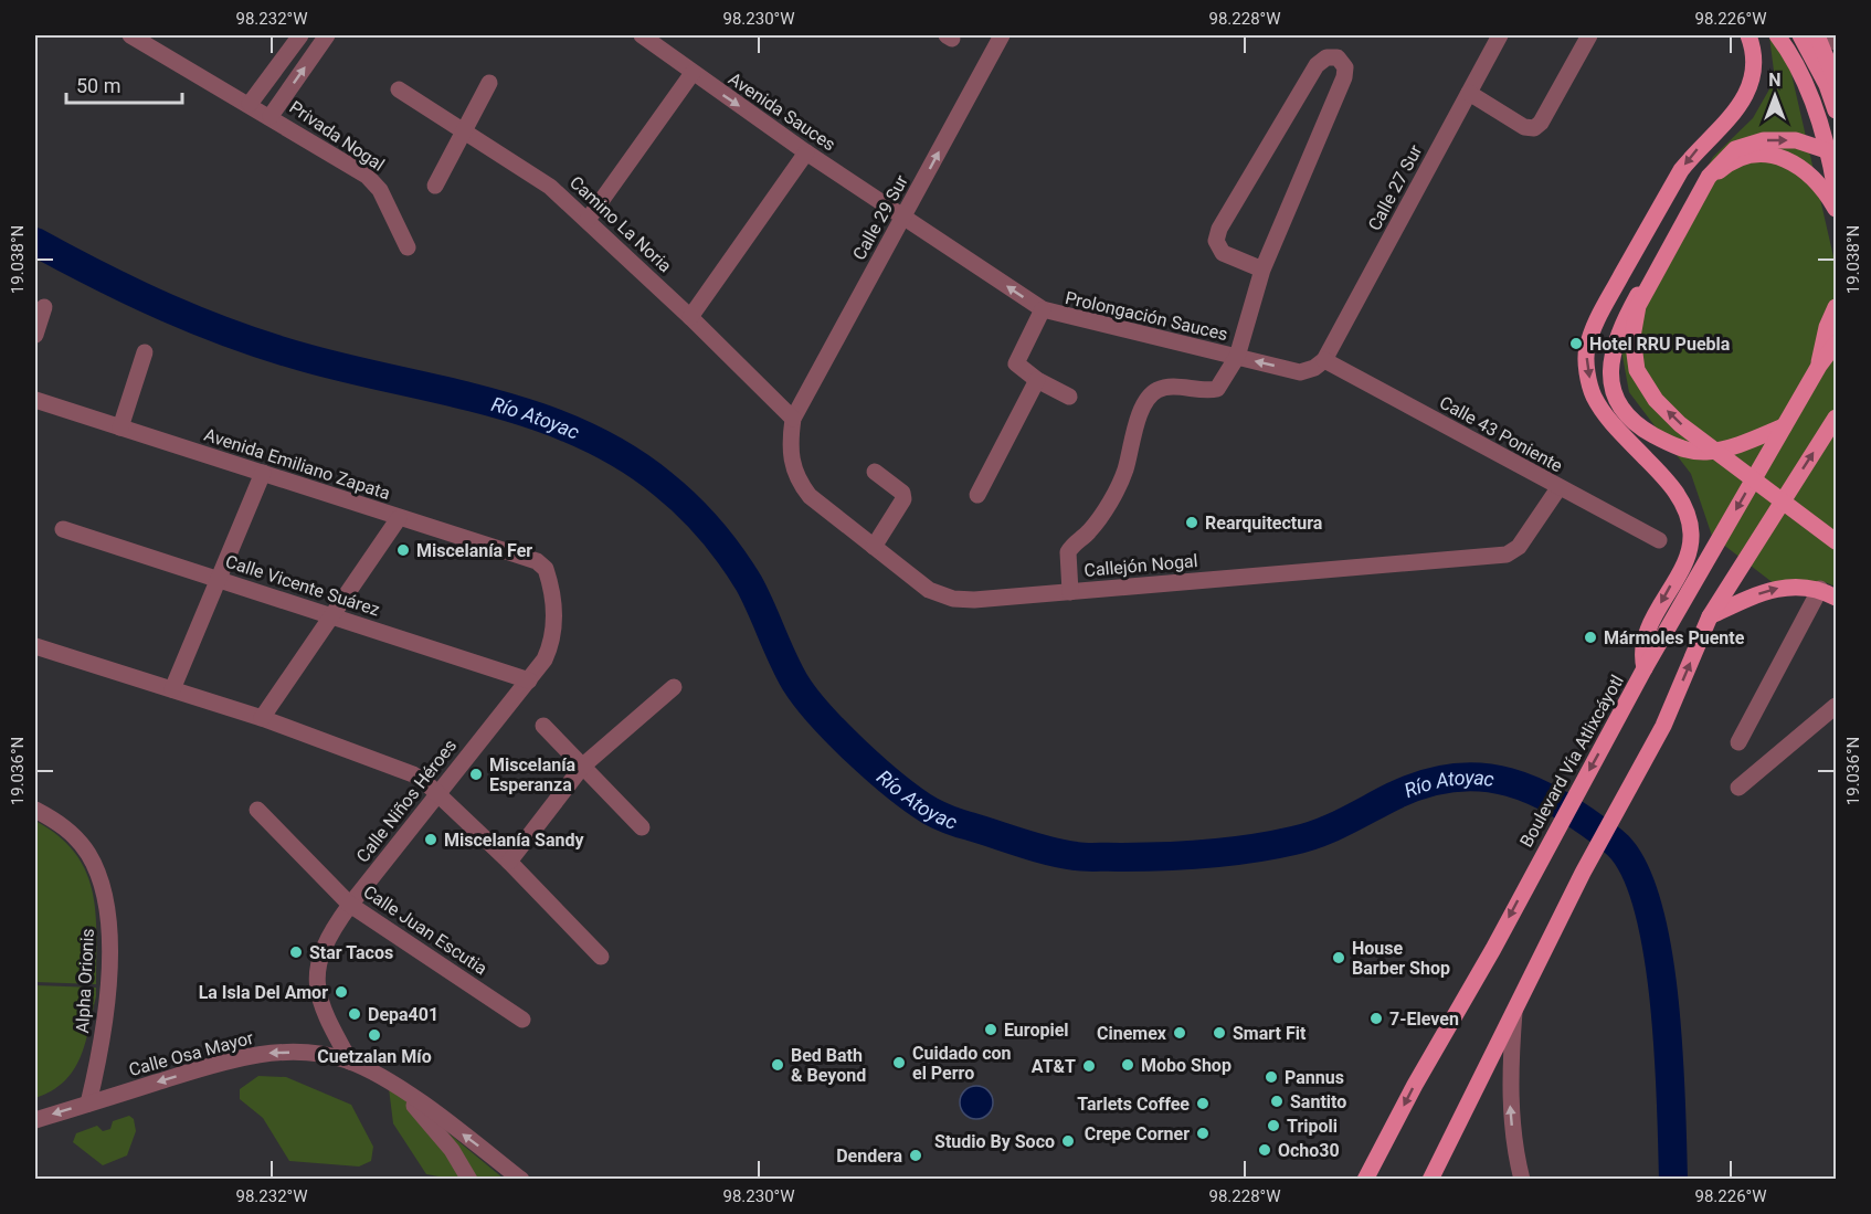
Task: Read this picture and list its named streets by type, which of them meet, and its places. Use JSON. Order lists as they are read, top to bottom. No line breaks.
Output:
{"streets":{"main road":["Boulevard Vía Atlixcáyotl"],"street":["Avenida Sauces","Privada Nogal","Calle 27 Sur","Calle 29 Sur","Camino La Noria","Prolongación Sauces","Calle 43 Poniente","Avenida Emiliano Zapata","Callejón Nogal","Calle Vicente Suárez","Calle Niños Héroes","Calle Juan Escutia","Alpha Orionis","Calle Osa Mayor"]},"crossings":[["Avenida Sauces","Calle 29 Sur"],["Avenida Sauces","Prolongación Sauces"],["Calle 27 Sur","Prolongación Sauces"],["Calle 27 Sur","Calle 43 Poniente"],["Calle 29 Sur","Camino La Noria"],["Calle 29 Sur","Prolongación Sauces"],["Calle 29 Sur","Callejón Nogal"],["Camino La Noria","Callejón Nogal"],["Prolongación Sauces","Calle 43 Poniente"],["Calle 43 Poniente","Callejón Nogal"],["Avenida Emiliano Zapata","Calle Niños Héroes"],["Calle Vicente Suárez","Calle Niños Héroes"],["Calle Niños Héroes","Calle Juan Escutia"],["Calle Niños Héroes","Calle Osa Mayor"],["Alpha Orionis","Calle Osa Mayor"]],"one_way":["Avenida Sauces","Calle 29 Sur","Prolongación Sauces","Calle Osa Mayor"],"water":["Río Atoyac"],"places":["Hotel RRU Puebla","Rearquitectura","Miscelanía Fer","Mármoles Puente","Miscelanía Esperanza","Miscelanía Sandy","Star Tacos","House Barber Shop","La Isla Del Amor","Depa401","7-Eleven","Europiel","Cinemex","Smart Fit","Cuetzalan Mío","Cuidado con el Perro","Bed Bath & Beyond","Mobo Shop","AT&T","Pannus","Santito","Tarlets Coffee","Tripoli","Crepe Corner","Studio By Soco","Ocho30","Dendera"],"scale_bar":"50 m","north":"top","coordinates":["98.232°W","98.230°W","98.228°W","98.226°W","19.038°N","19.036°N"]}
